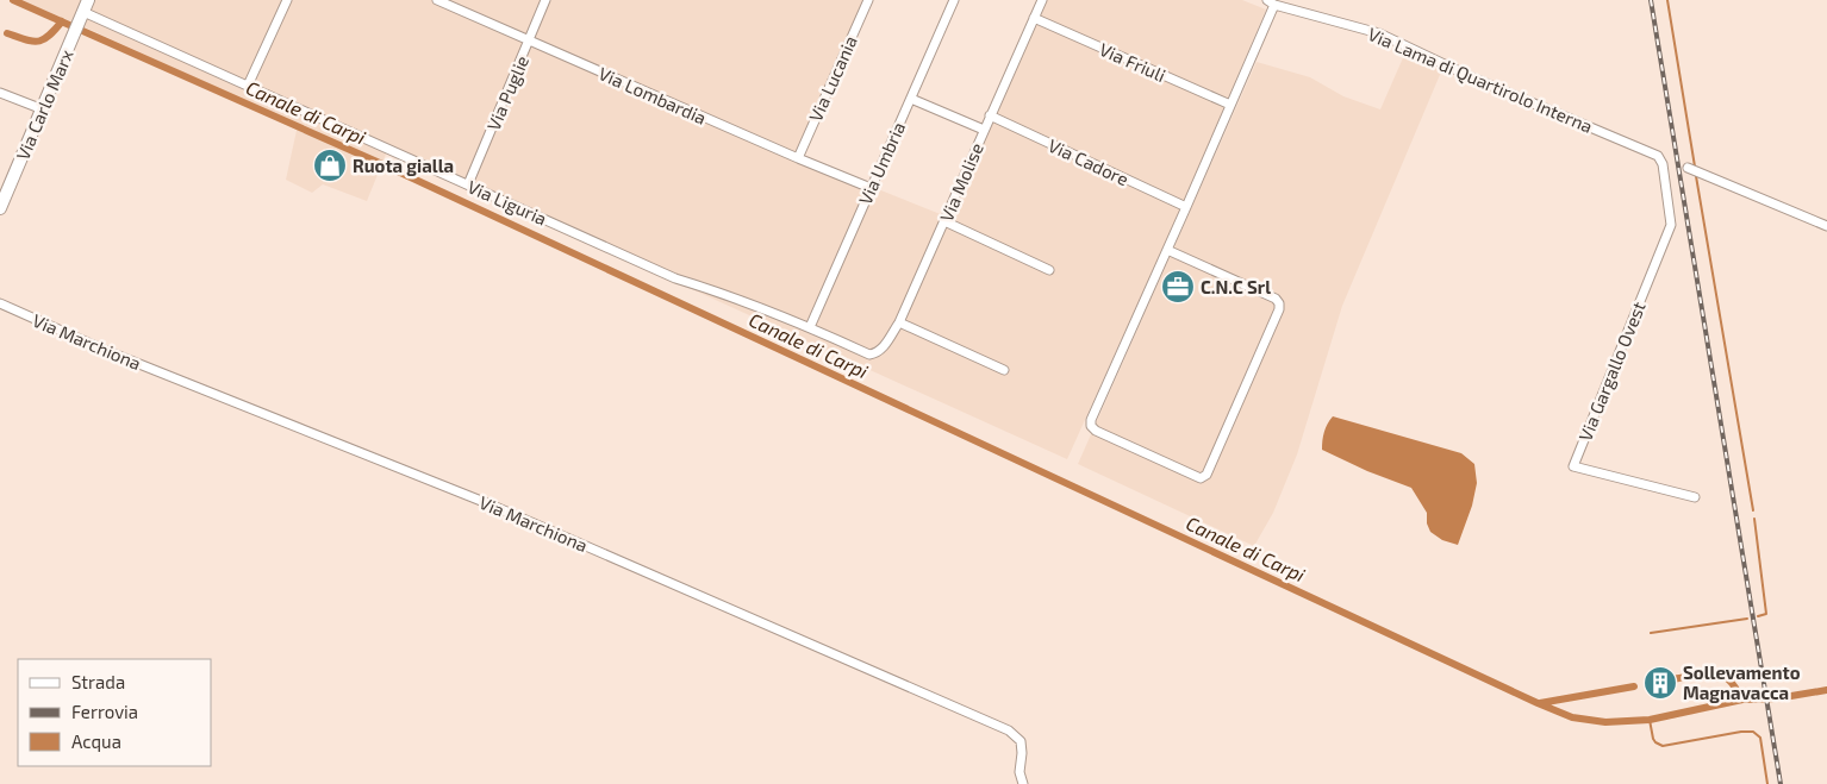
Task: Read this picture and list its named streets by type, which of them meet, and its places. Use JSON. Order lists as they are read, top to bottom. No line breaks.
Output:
{"streets":{"street":["Via Friuli","Via Lucania","Via Lama di Quartirolo Interna","Via Puglie","Via Lombardia","Via Carlo Marx","Via Cadore","Via Umbria","Via Molise","Via Liguria","Via Marchiona","Via Gargallo Ovest"]},"crossings":[["Via Friuli","Via Molise"],["Via Lucania","Via Lombardia"],["Via Lama di Quartirolo Interna","Via Gargallo Ovest"],["Via Puglie","Via Lombardia"],["Via Puglie","Via Liguria"],["Via Lombardia","Via Umbria"],["Via Carlo Marx","Via Liguria"],["Via Cadore","Via Molise"],["Via Umbria","Via Liguria"],["Via Molise","Via Liguria"]],"water":["Canale di Carpi"],"places":{"shop":["Ruota gialla"],"office":["C.N.C Srl"],"building":["Sollevamento Magnavacca"]},"legend":["Strada","Ferrovia","Acqua"]}
